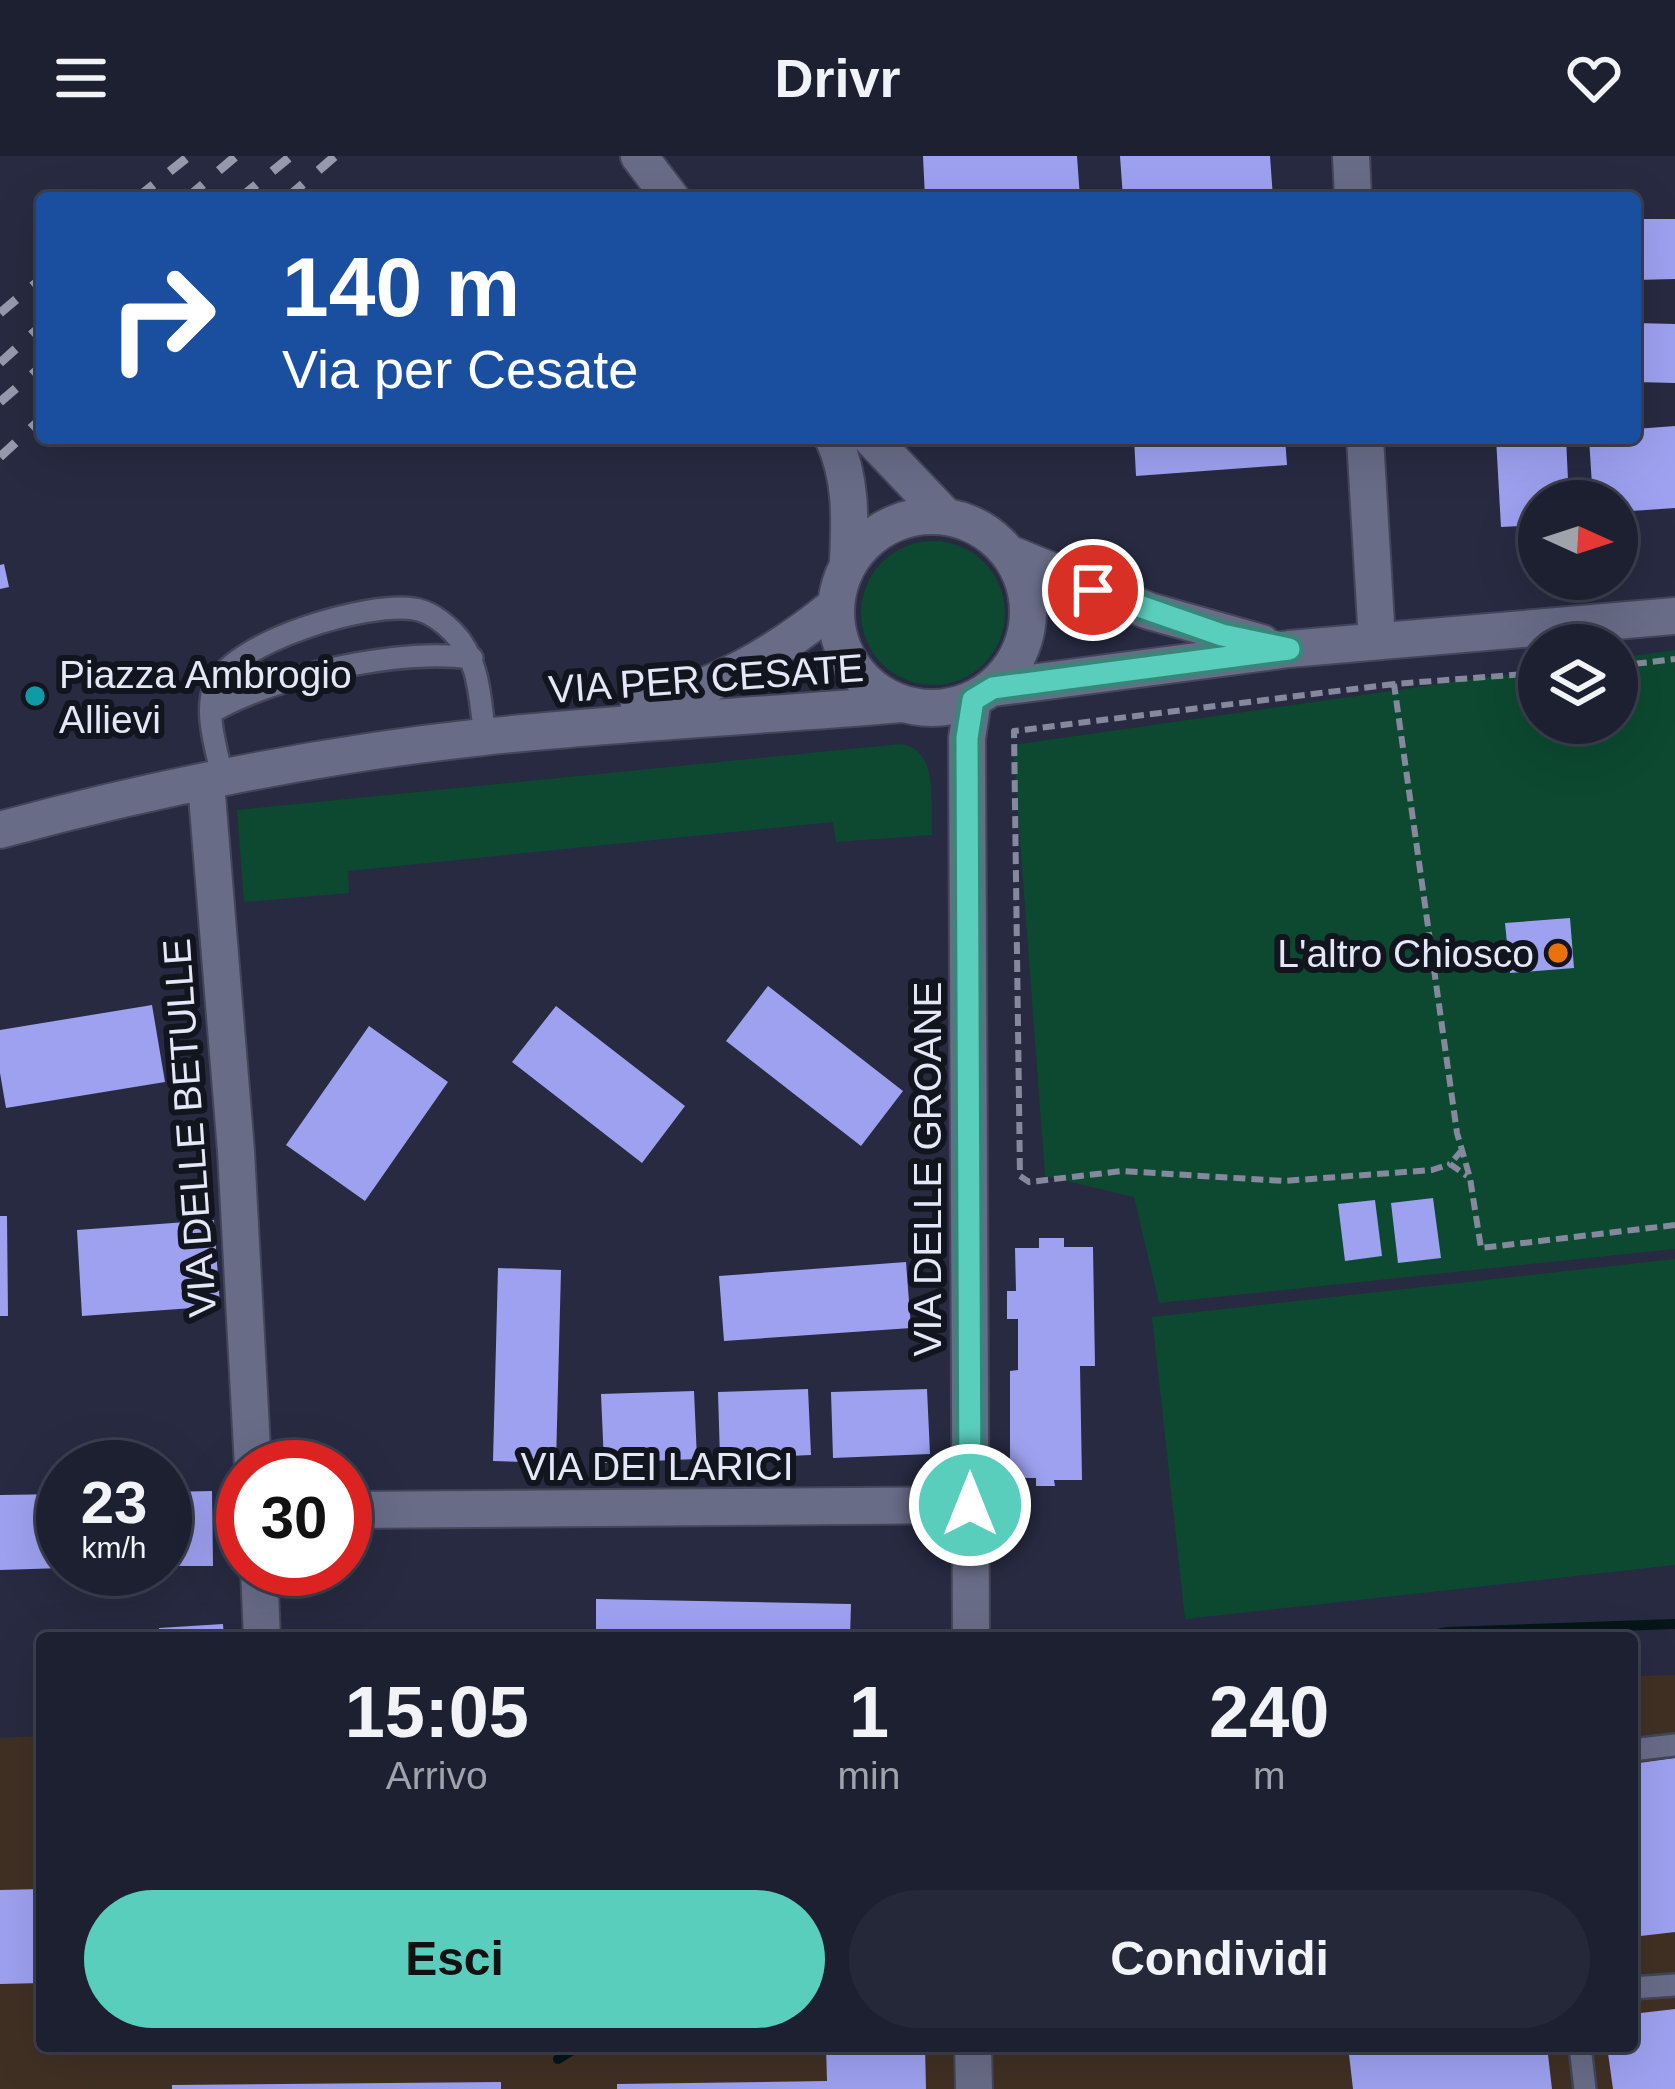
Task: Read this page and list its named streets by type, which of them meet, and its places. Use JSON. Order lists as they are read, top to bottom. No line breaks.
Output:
{"streets":{"street":["VIA PER CESATE","VIA DELLE BETULLE","VIA DELLE GROANE","VIA DEI LARICI"]},"crossings":[["VIA PER CESATE","VIA DELLE BETULLE"],["VIA PER CESATE","VIA DELLE GROANE"],["VIA DELLE GROANE","VIA DEI LARICI"]],"places":["Piazza Ambrogio Allievi","L'altro Chiosco"],"north":"right","page":{"header":"Drivr","turn":["140 m","Via per Cesate"],"speed":"23 km/h","limit":"30","eta":["15:05","Arrivo","1","min","240","m"],"buttons":["Esci","Condividi"]}}
